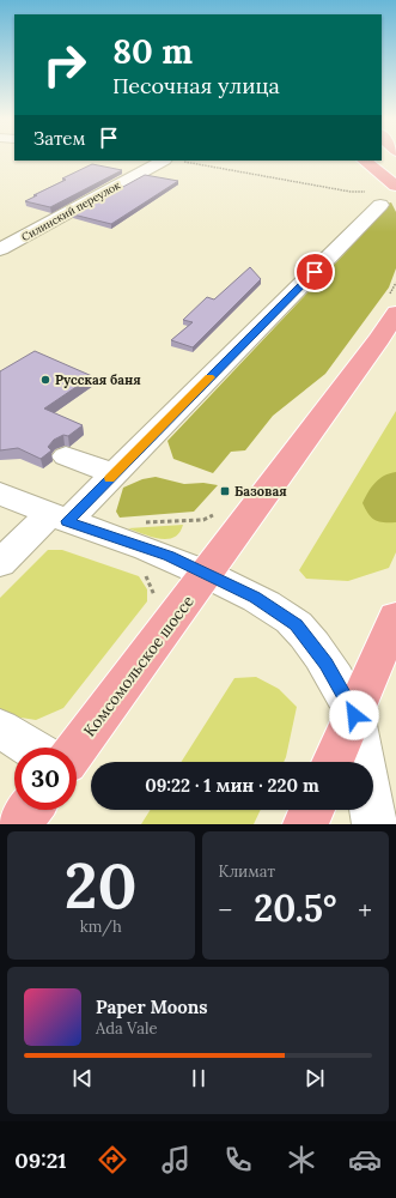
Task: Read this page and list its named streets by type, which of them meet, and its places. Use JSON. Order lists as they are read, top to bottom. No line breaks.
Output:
{"streets":{"main road":["Комсомольское шоссе"],"street":["Силинский переулок"]},"places":{"other":["Русская баня"],"transit":["Базовая"]},"page":{"turn":["80 m","Песочная улица"],"then":"Затем","limit":"30","trip":"09:22 · 1 мин · 220 m","tile":[["20","km/h"],"Климат"],"heat":["−","20.5°","+"],"song":["Paper Moons","Ada Vale"],"tabs":"09:21"}}
